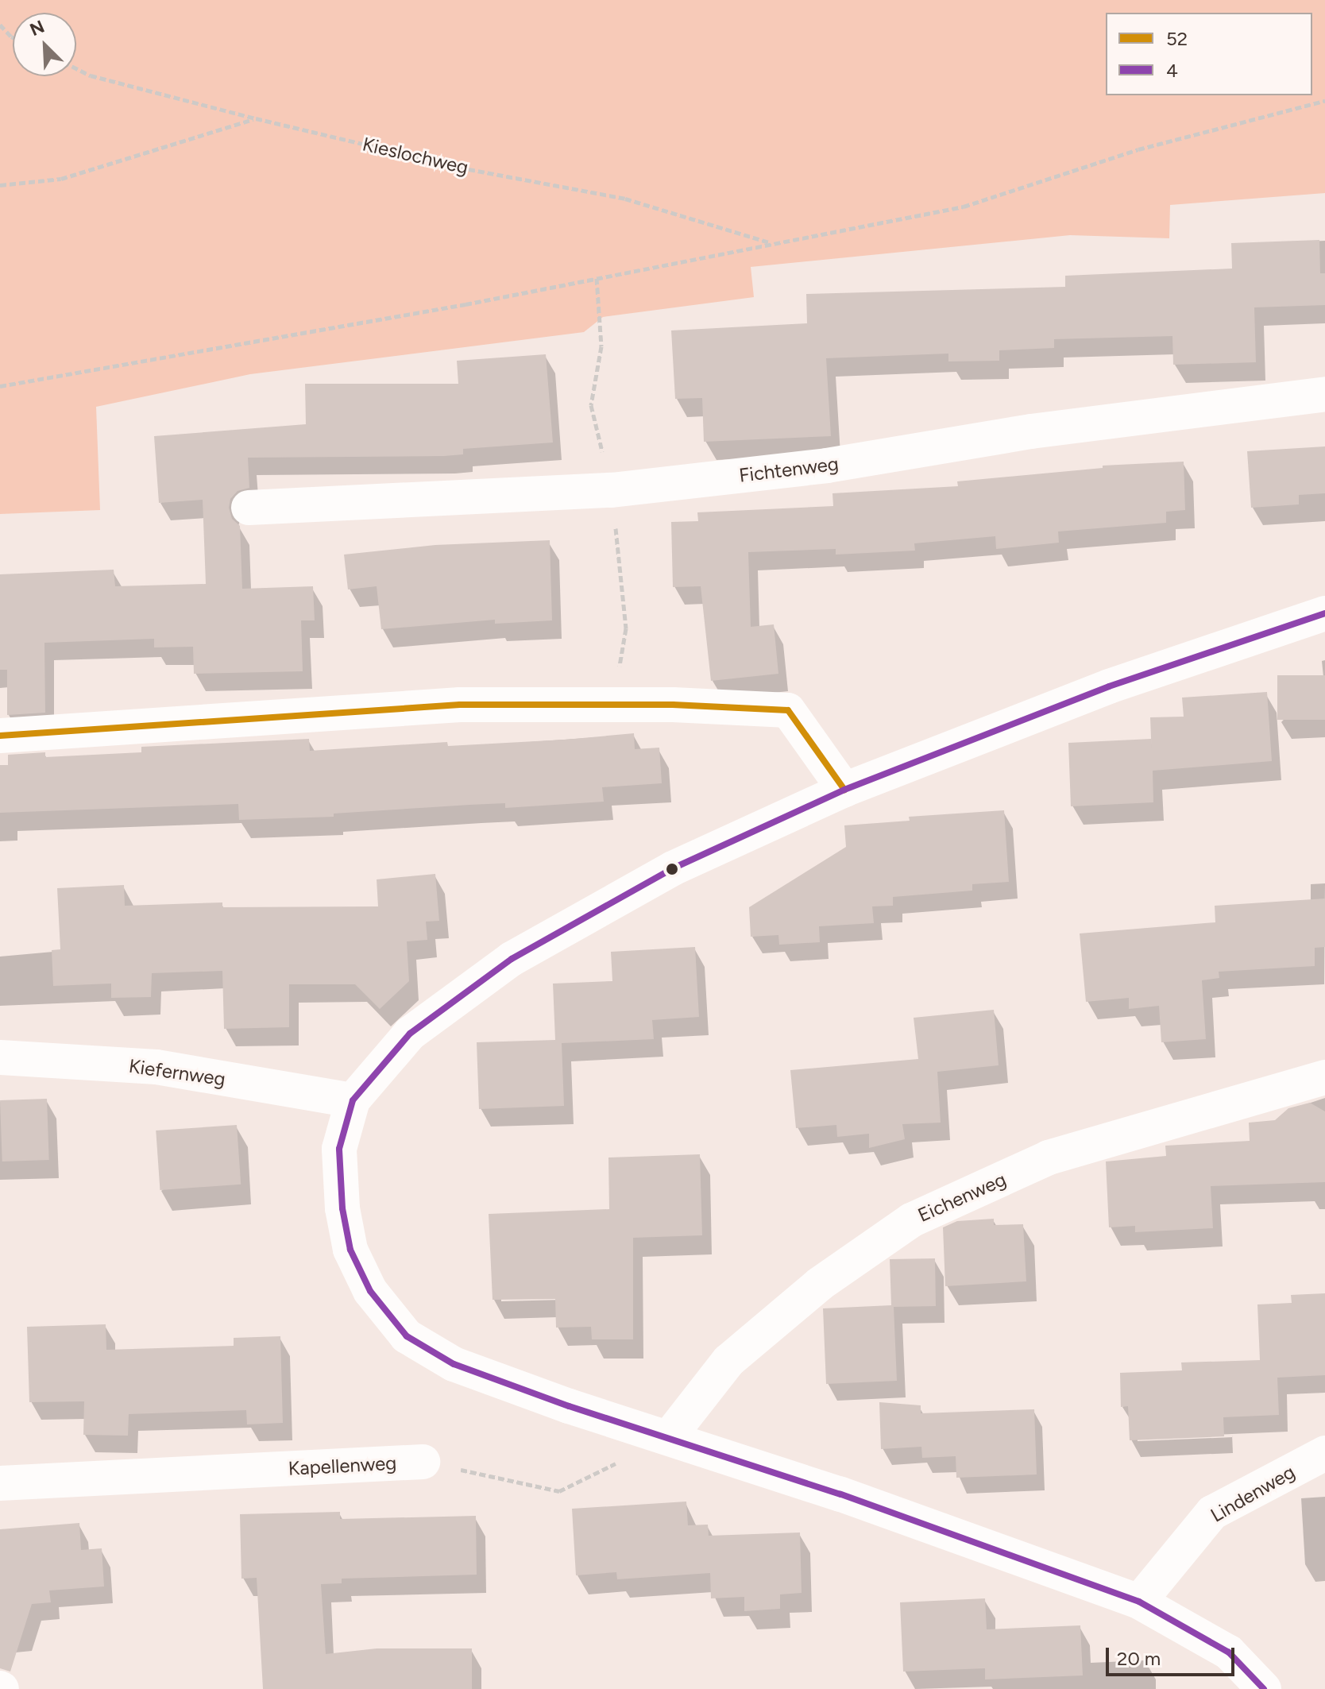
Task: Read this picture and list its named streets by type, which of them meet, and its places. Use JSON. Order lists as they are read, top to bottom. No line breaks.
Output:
{"streets":{"street":["Fichtenweg","Kiefernweg","Eichenweg","Kapellenweg","Lindenweg"],"path":["Kieslochweg"]},"crossings":[["Eichenweg","Kapellenweg"]],"lines":["transit line 4","transit line 52"],"legend":["52","4"],"scale_bar":"20 m","north":"top left"}
